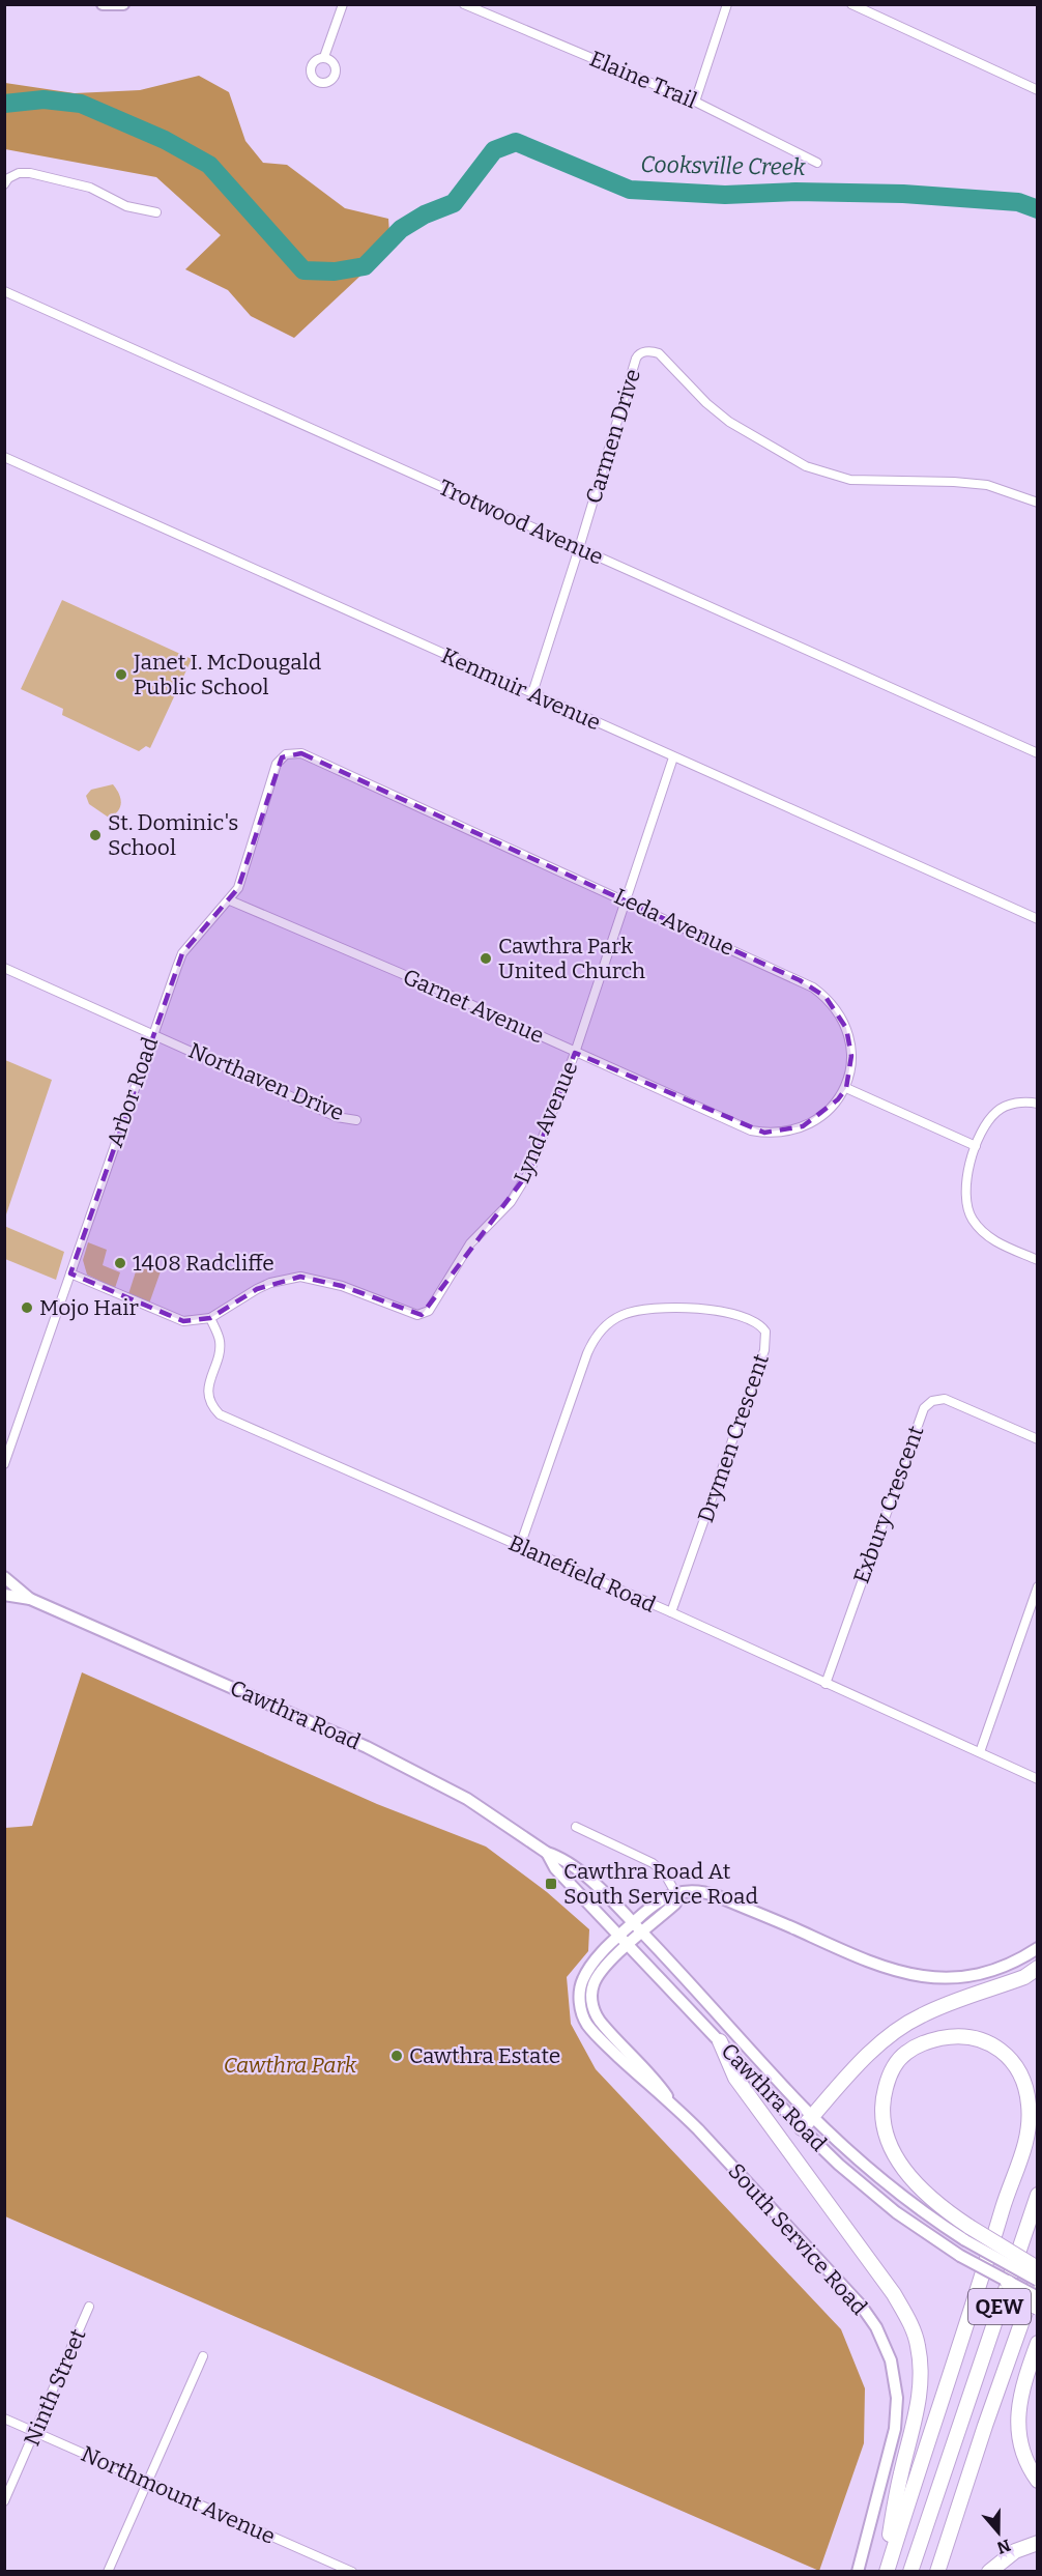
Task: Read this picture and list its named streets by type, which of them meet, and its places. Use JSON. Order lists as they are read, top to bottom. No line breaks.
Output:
{"streets":{"highway":["QEW"],"main road":["Cawthra Road","South Service Road"],"street":["Elaine Trail","Carmen Drive","Trotwood Avenue","Kenmuir Avenue","Leda Avenue","Garnet Avenue","Northaven Drive","Arbor Road","Lynd Avenue","Drymen Crescent","Exbury Crescent","Blanefield Road","Ninth Street","Northmount Avenue"]},"crossings":[["Carmen Drive","Trotwood Avenue"],["Carmen Drive","Kenmuir Avenue"],["Kenmuir Avenue","Lynd Avenue"],["Leda Avenue","Garnet Avenue"],["Leda Avenue","Arbor Road"],["Leda Avenue","Lynd Avenue"],["Garnet Avenue","Arbor Road"],["Garnet Avenue","Lynd Avenue"],["Northaven Drive","Arbor Road"],["Lynd Avenue","Blanefield Road"],["Drymen Crescent","Blanefield Road"],["Exbury Crescent","Blanefield Road"],["Cawthra Road","South Service Road"],["Ninth Street","Northmount Avenue"]],"water":["Cooksville Creek"],"parks":["Cawthra Park"],"places":{"other":["Janet I. McDougald Public School","St. Dominic's School","Cawthra Park United Church","1408 Radcliffe","Mojo Hair","Cawthra Estate"],"transit":["Cawthra Road At South Service Road"]},"north":"bottom"}
